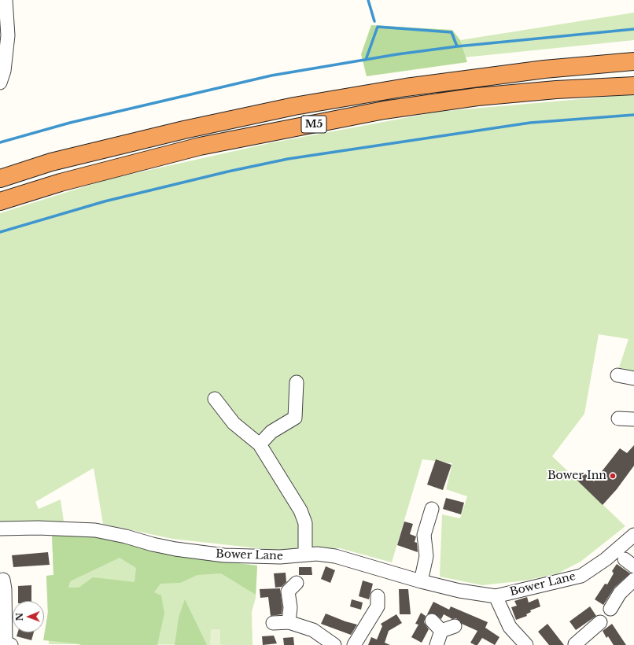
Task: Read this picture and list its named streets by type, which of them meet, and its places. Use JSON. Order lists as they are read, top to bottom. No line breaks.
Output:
{"streets":{"highway":["M5"],"street":["Bower Lane"]},"places":["Bower Inn"],"north":"left"}
